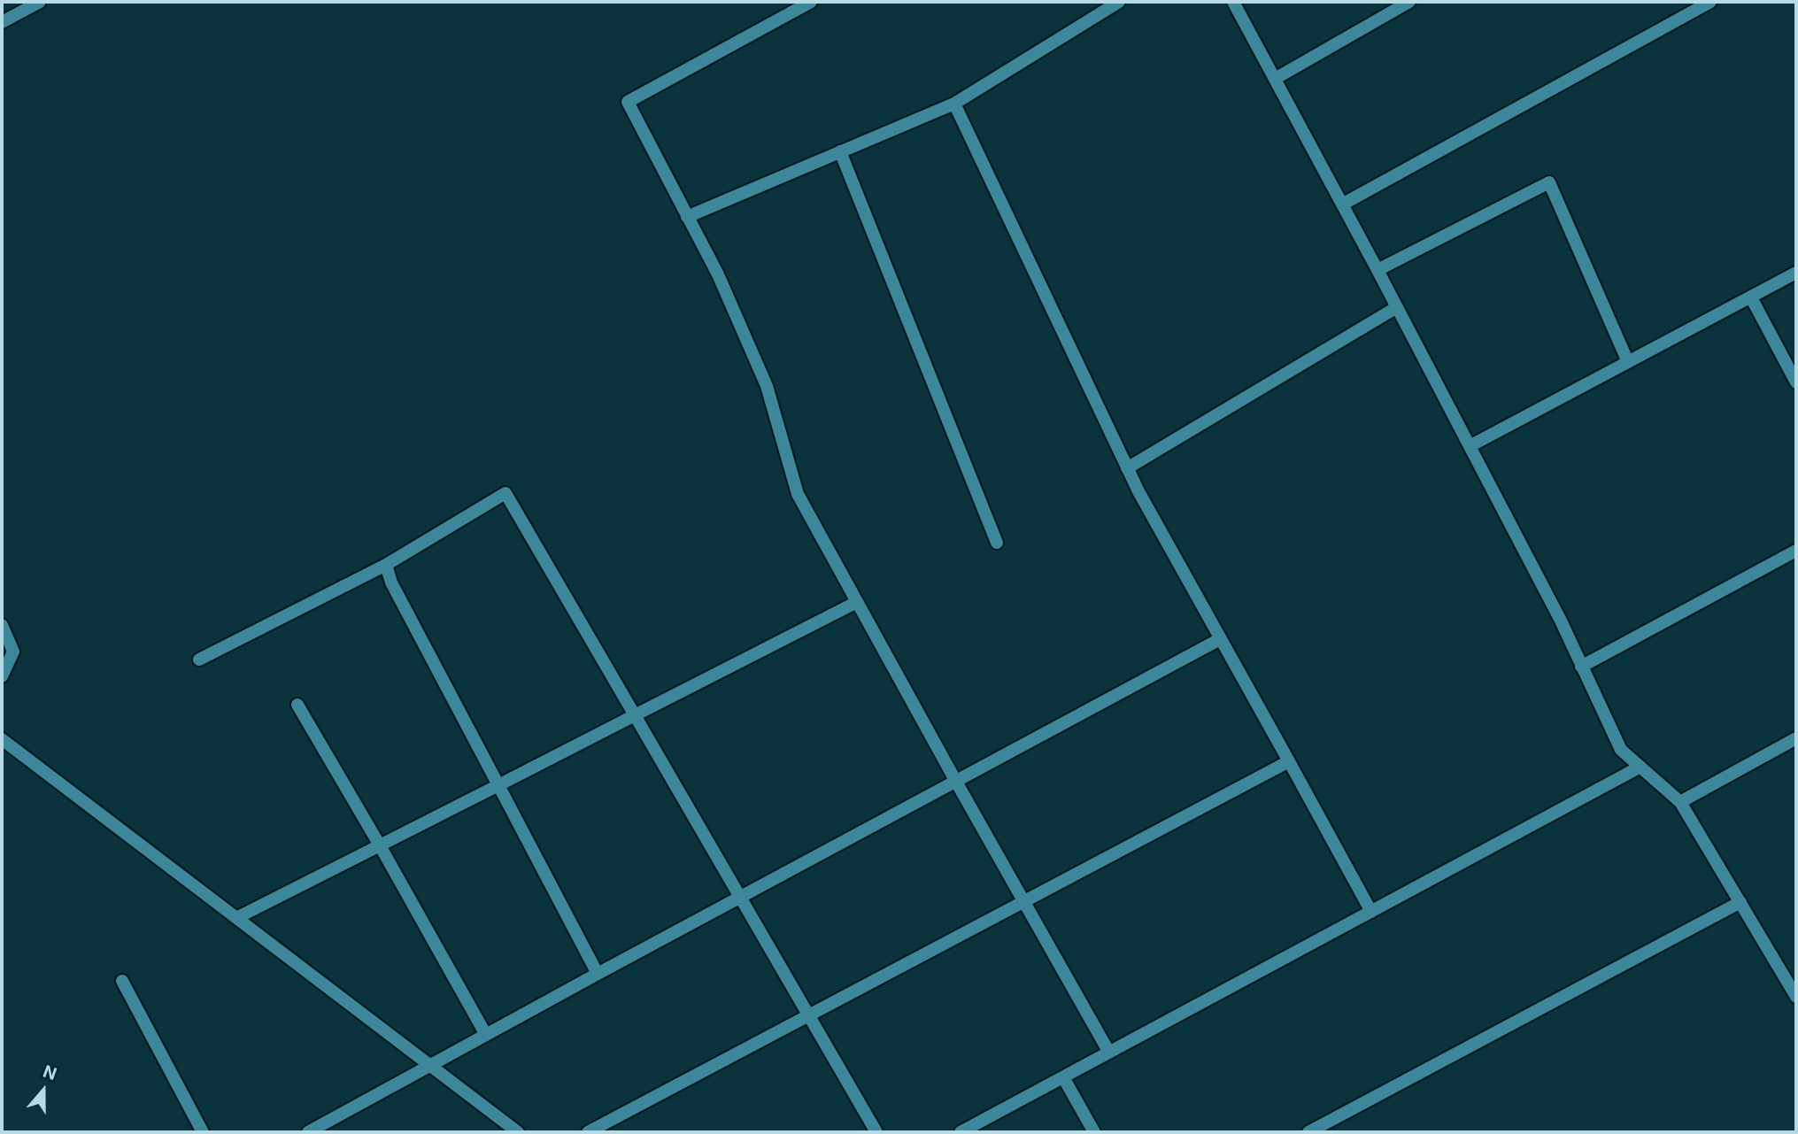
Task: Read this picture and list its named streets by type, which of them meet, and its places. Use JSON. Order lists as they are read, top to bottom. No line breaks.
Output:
{"north":"top"}
